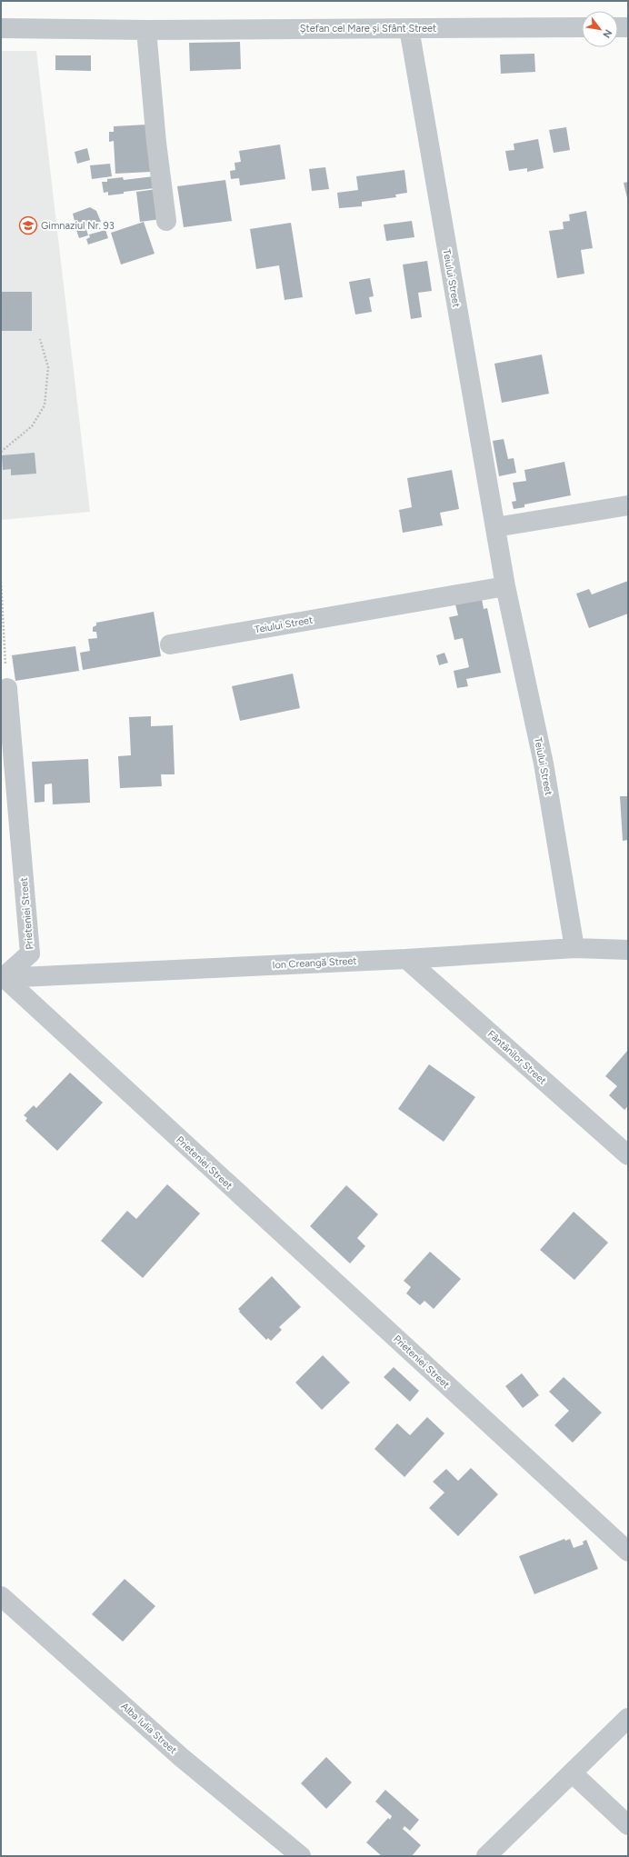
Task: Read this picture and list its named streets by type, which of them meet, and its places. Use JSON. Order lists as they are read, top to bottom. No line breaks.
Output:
{"streets":{"street":["Ștefan cel Mare și Sfânt Street","Teiului Street","Prieteniei Street","Ion Creangă Street","Fântânilor Street","Alba Iulia Street"]},"crossings":[["Ștefan cel Mare și Sfânt Street","Teiului Street"],["Teiului Street","Ion Creangă Street"],["Prieteniei Street","Ion Creangă Street"],["Ion Creangă Street","Fântânilor Street"]],"places":{"school or university":["Gimnaziul Nr. 93"]},"north":"bottom right"}
